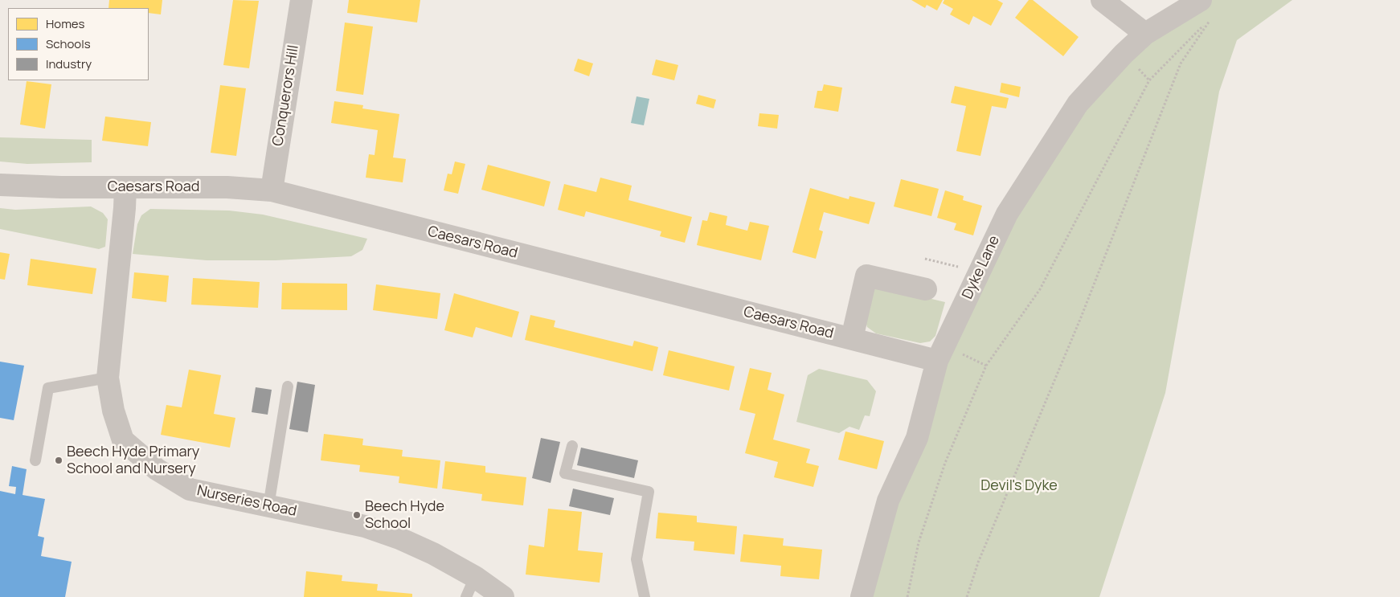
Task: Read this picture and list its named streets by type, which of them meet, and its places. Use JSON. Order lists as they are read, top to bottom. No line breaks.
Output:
{"streets":{"street":["Conquerors Hill","Caesars Road","Dyke Lane","Nurseries Road"]},"crossings":[["Conquerors Hill","Caesars Road"],["Caesars Road","Dyke Lane"],["Caesars Road","Nurseries Road"]],"parks":["Devil's Dyke"],"places":["Beech Hyde Primary School and Nursery","Beech Hyde School"],"legend":["Homes","Schools","Industry"]}
